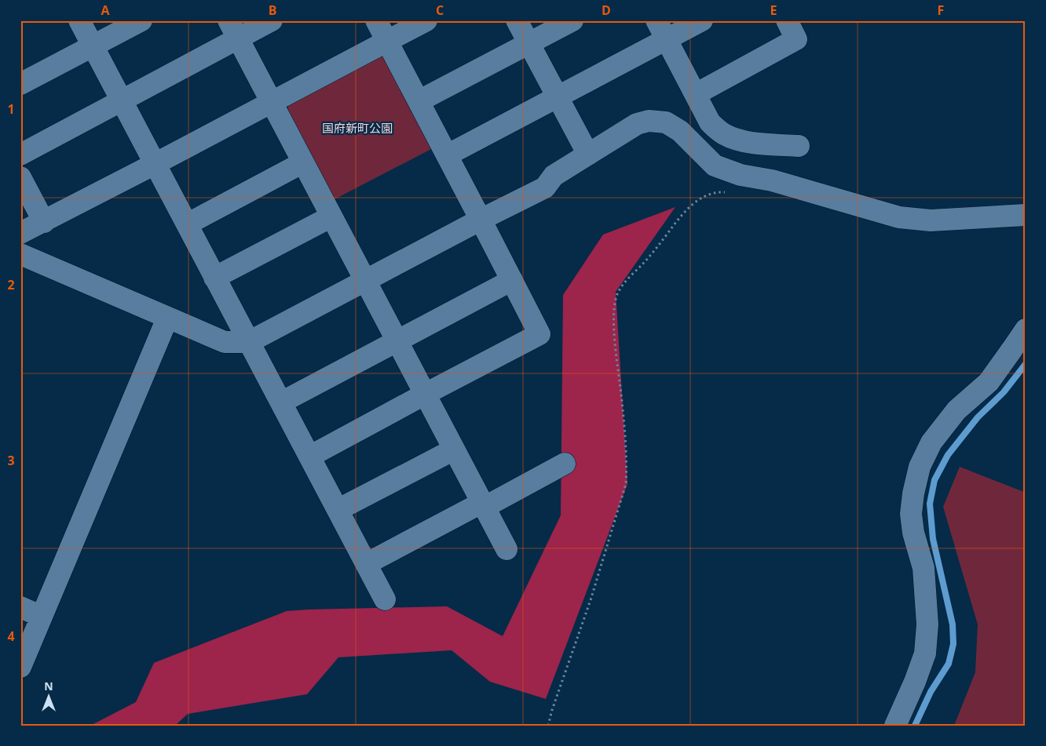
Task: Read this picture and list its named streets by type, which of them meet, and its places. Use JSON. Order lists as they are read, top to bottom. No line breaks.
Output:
{"parks":["国府新町公園"],"north":"top","grid":{"columns":["A","B","C","D","E","F"],"rows":["1","2","3","4"]}}
